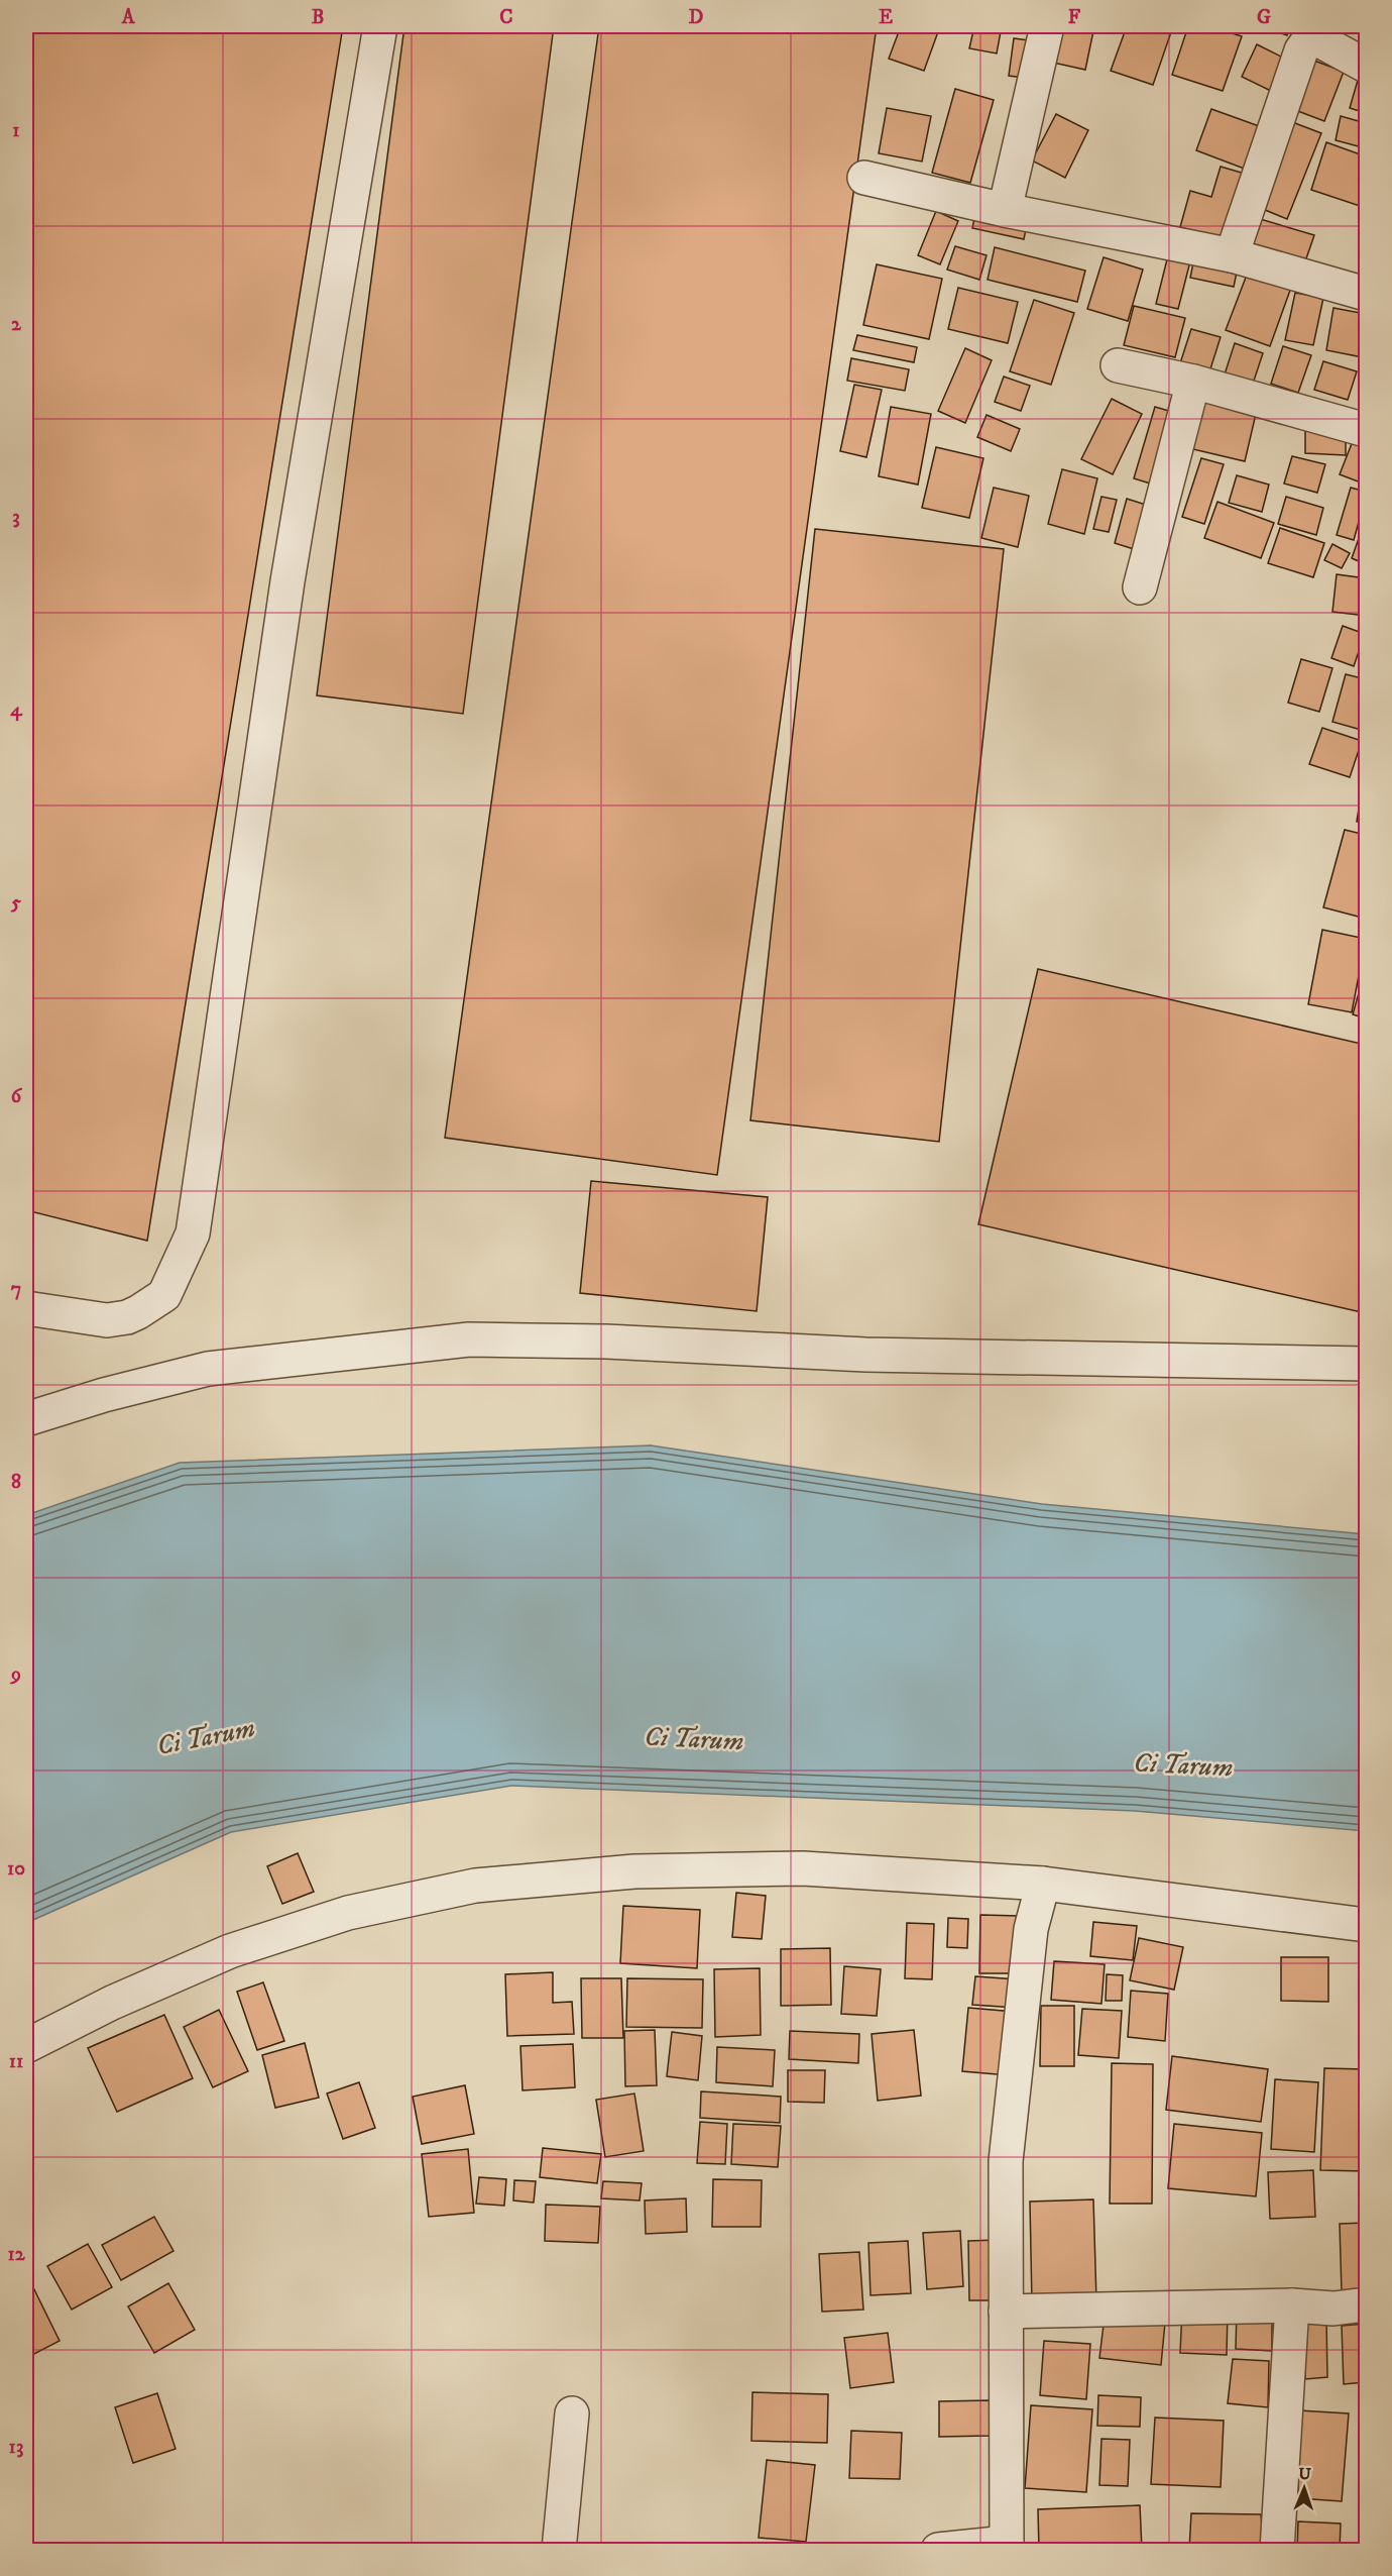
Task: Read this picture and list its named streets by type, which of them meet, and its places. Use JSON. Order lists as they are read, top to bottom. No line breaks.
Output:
{"water":["Ci Tarum"],"north":"top","grid":{"columns":["A","B","C","D","E","F","G"],"rows":["1","2","3","4","5","6","7","8","9","10","11","12","13"]}}
